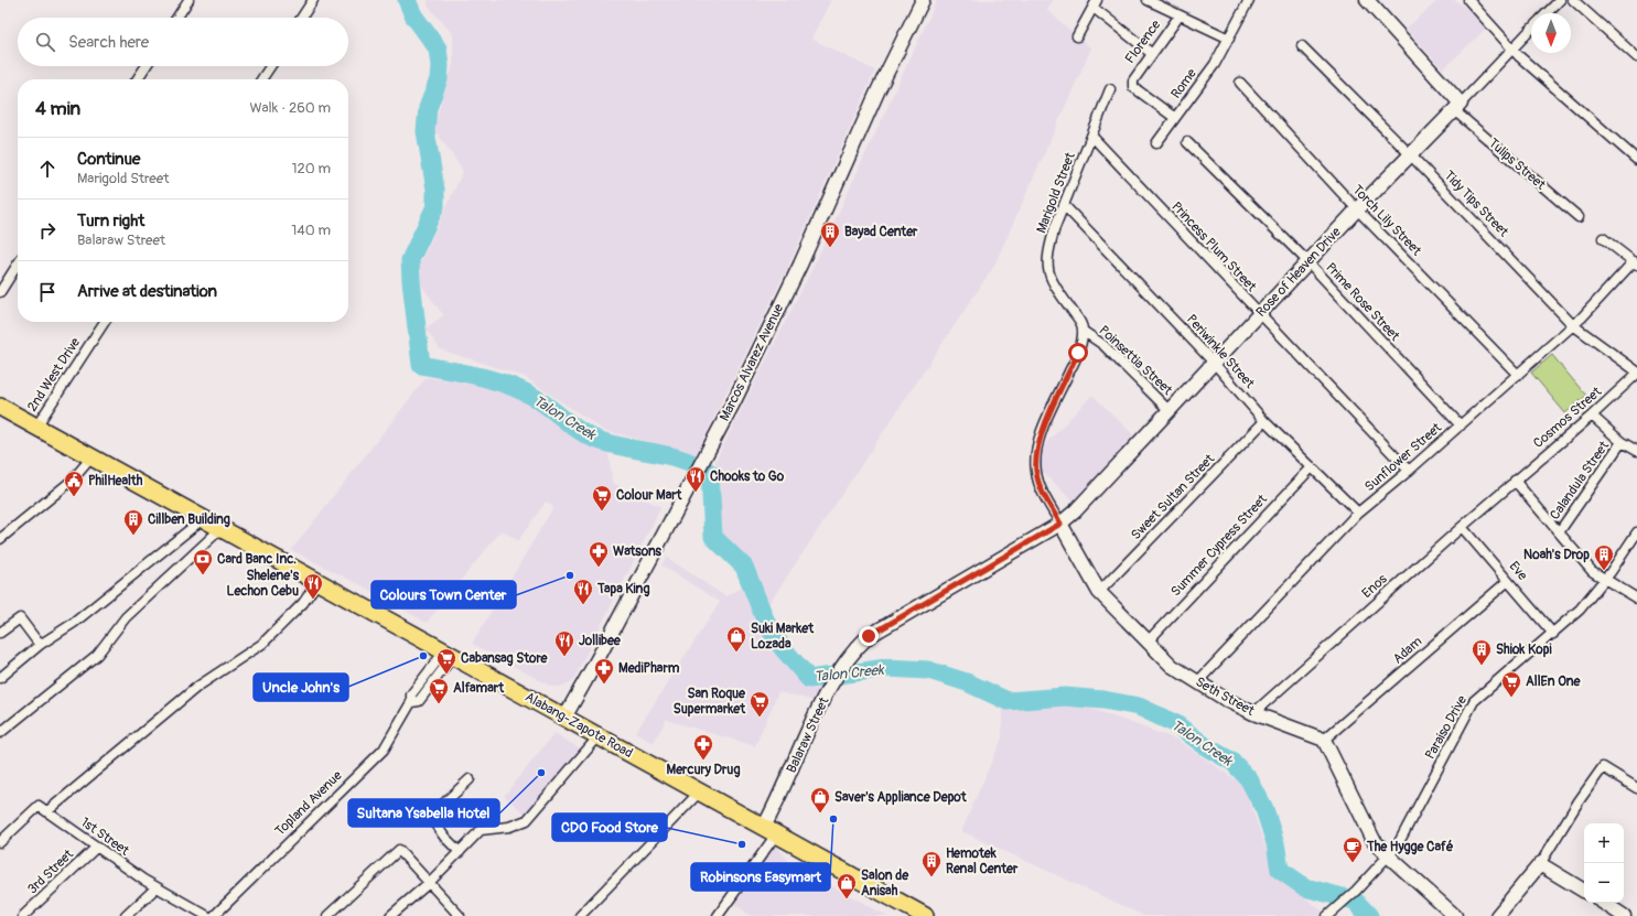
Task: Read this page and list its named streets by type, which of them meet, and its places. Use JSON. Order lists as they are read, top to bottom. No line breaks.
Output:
{"streets":{"highway":["Alabang-Zapote Road"],"street":["Florence","Rome","Tulips Street","Marigold Street","Tidy Tips Street","Torch Lily Street","Princess Plum Street","Rose of Heaven Drive","Prime Rose Street","Periwinkle Street","Poinsettia Street","Marcos Alvarez Avenue","2nd West Drive","Cosmos Street","Sunflower Street","Calandula Street","Sweet Sultan Street","Summer Cypress Street","Eve","Enos","Adam","Seth Street","Paraiso Drive","Balaraw Street","Topland Avenue","1st Street","3rd Street"]},"crossings":[["Florence","Rome"],["Tulips Street","Rose of Heaven Drive"],["Marigold Street","Princess Plum Street"],["Marigold Street","Periwinkle Street"],["Marigold Street","Poinsettia Street"],["Tidy Tips Street","Rose of Heaven Drive"],["Tidy Tips Street","Cosmos Street"],["Tidy Tips Street","Sunflower Street"],["Torch Lily Street","Rose of Heaven Drive"],["Torch Lily Street","Sunflower Street"],["Princess Plum Street","Rose of Heaven Drive"],["Princess Plum Street","Sunflower Street"],["Rose of Heaven Drive","Prime Rose Street"],["Rose of Heaven Drive","Periwinkle Street"],["Rose of Heaven Drive","Poinsettia Street"],["Rose of Heaven Drive","Seth Street"],["Rose of Heaven Drive","Balaraw Street"],["Prime Rose Street","Sunflower Street"],["Periwinkle Street","Sunflower Street"],["Periwinkle Street","Sweet Sultan Street"],["Periwinkle Street","Summer Cypress Street"],["Marcos Alvarez Avenue","Alabang-Zapote Road"],["2nd West Drive","Alabang-Zapote Road"],["Cosmos Street","Enos"],["Sunflower Street","Seth Street"],["Sweet Sultan Street","Seth Street"],["Summer Cypress Street","Seth Street"],["Eve","Enos"],["Eve","Adam"],["Eve","Paraiso Drive"],["Enos","Seth Street"],["Adam","Seth Street"],["Seth Street","Balaraw Street"],["Alabang-Zapote Road","Balaraw Street"],["Alabang-Zapote Road","Topland Avenue"],["1st Street","3rd Street"]],"water":["Talon Creek"],"places":{"building":["Bayad Center","Cillben Building","Noah's Drop","Shiok Kopi","Hemotek Renal Center"],"restaurant":["Chooks to Go","Shelene's Lechon Cebu","Tapa King","Jollibee"],"public building":["PhilHealth"],"supermarket":["Colour Mart","Cabansag Store","AllEn One","Alfamart","San Roque Supermarket"],"pharmacy":["Watsons","MediPharm","Mercury Drug"],"other":["Colours Town Center","Uncle John's","Sultana Ysabella Hotel","Robinsons Easymart","CDO Food Store"],"bank":["Card Banc Inc."],"shop":["Suki Market Lozada","Saver's Appliance Depot","Salon de Anisah"],"cafe":["The Hygge Café"]},"north":"bottom","page":{"search":"Search here","heading":["4 min","Walk · 260 m"],"list":[["Continue","Marigold Street","120 m"],["Turn right","Balaraw Street","140 m"],"Arrive at destination"],"map_buttons":["+","−"]}}
